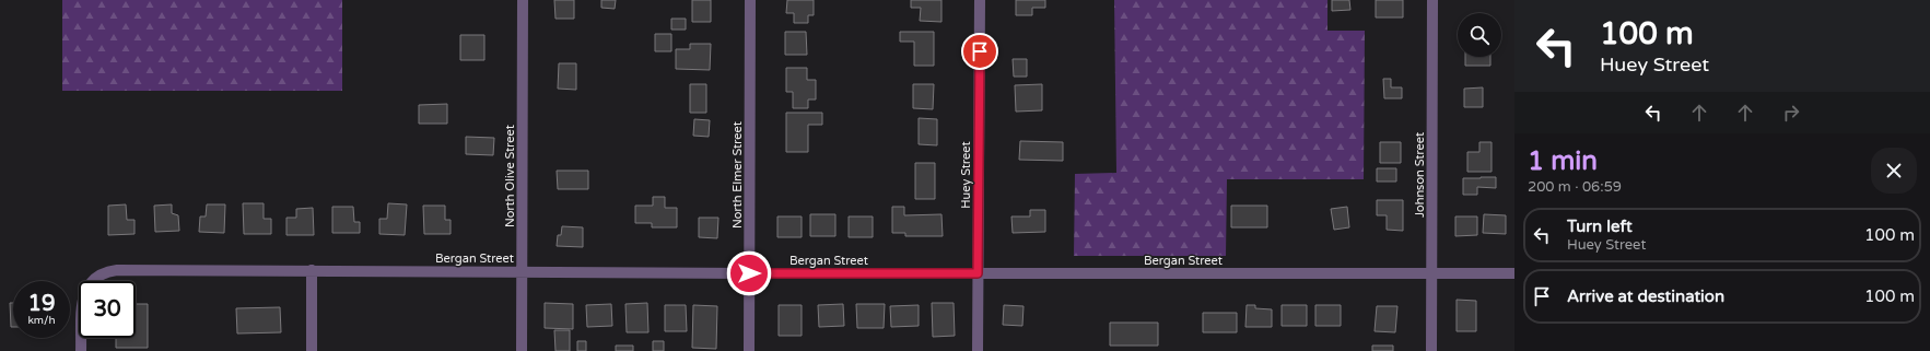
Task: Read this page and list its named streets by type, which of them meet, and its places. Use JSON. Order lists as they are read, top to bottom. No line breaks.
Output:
{"streets":{"street":["North Elmer Street","Huey Street","Johnson Street","North Olive Street","Bergan Street"]},"crossings":[["North Elmer Street","Bergan Street"],["Huey Street","Bergan Street"],["Johnson Street","Bergan Street"],["North Olive Street","Bergan Street"]],"page":{"turn":["100 m","Huey Street"],"heading":["1 min","200 m · 06:59"],"list":[{"name":"Turn left","note":"Huey Street","value":"100 m"},{"name":"Arrive at destination","value":"100 m"}],"speed":"19 km/h","limit":"30"}}
